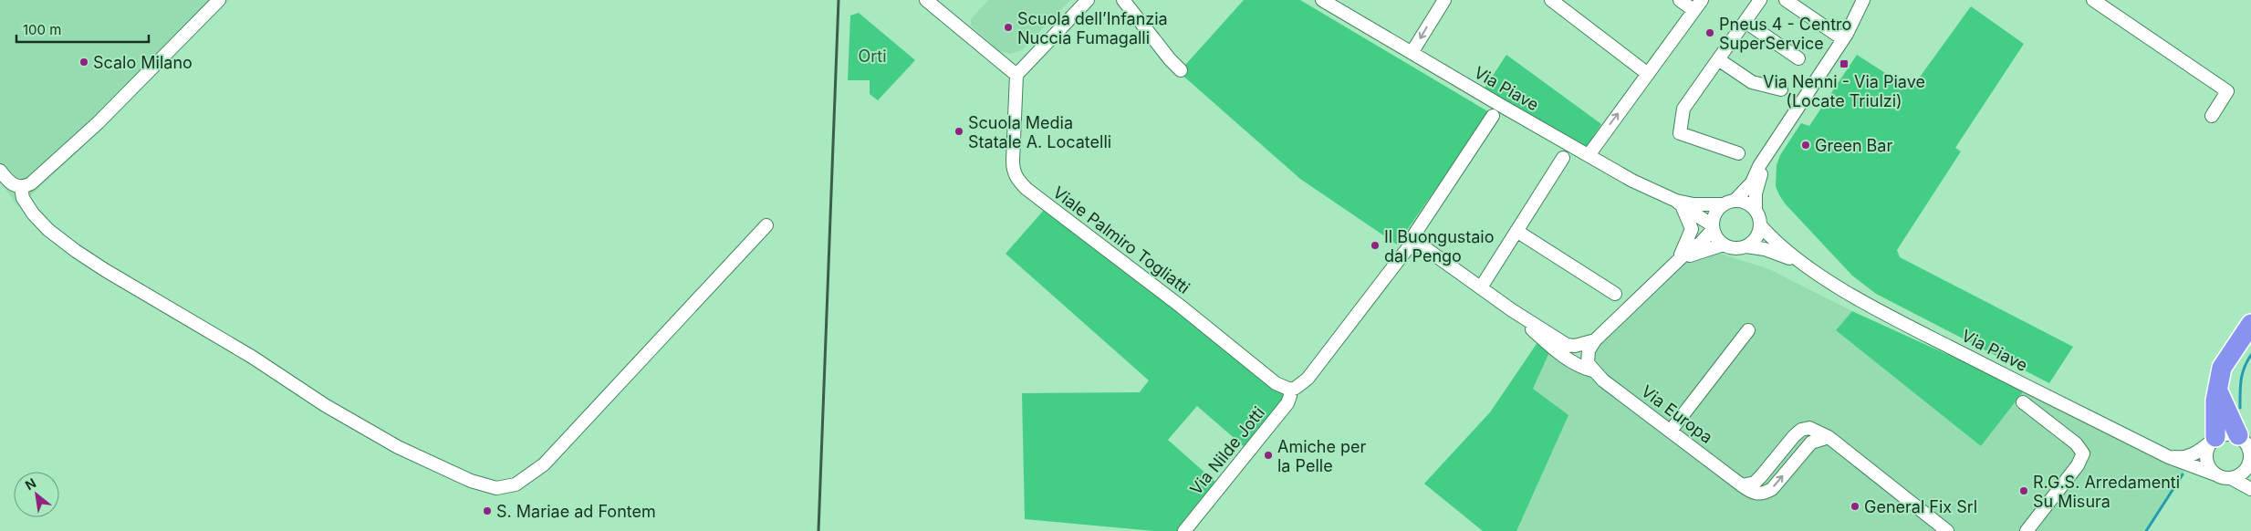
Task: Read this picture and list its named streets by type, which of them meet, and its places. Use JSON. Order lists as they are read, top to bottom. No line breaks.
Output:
{"streets":{"street":["Via Piave","Viale Palmiro Togliatti","Via Europa","Via Nilde Jotti"]},"crossings":[["Viale Palmiro Togliatti","Via Nilde Jotti"]],"parks":["Orti"],"places":{"other":["Scuola dell’Infanzia Nuccia Fumagalli","Pneus 4 - Centro SuperService","Scalo Milano","Scuola Media Statale A. Locatelli","Green Bar","Il Buongustaio dal Pengo","Amiche per la Pelle","R.G.S. Arredamenti Su Misura","General Fix Srl","S. Mariae ad Fontem"],"transit":["Via Nenni - Via Piave (Locate Triulzi)"]},"scale_bar":"100 m","north":"top left"}
